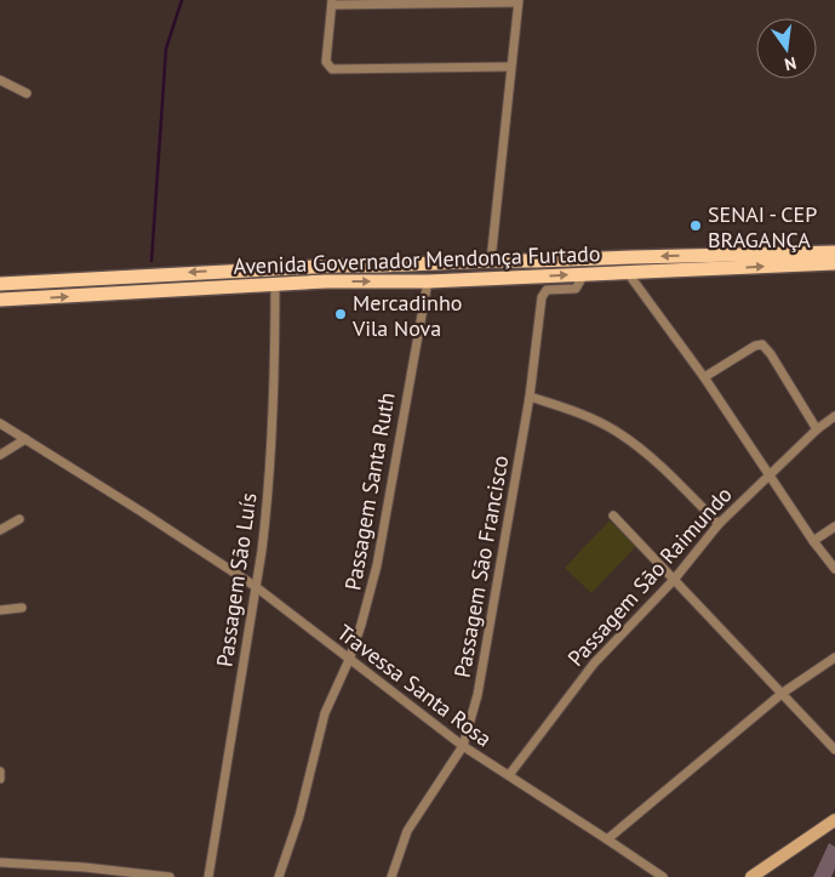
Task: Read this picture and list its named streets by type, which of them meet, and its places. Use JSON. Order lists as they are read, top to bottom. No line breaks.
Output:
{"streets":{"main road":["Avenida Governador Mendonça Furtado"],"street":["Passagem Santa Ruth","Passagem São Francisco","Passagem São Raimundo","Passagem São Luís","Travessa Santa Rosa"]},"crossings":[["Avenida Governador Mendonça Furtado","Passagem Santa Ruth"],["Avenida Governador Mendonça Furtado","Passagem São Francisco"],["Avenida Governador Mendonça Furtado","Passagem São Luís"],["Passagem Santa Ruth","Travessa Santa Rosa"],["Passagem São Francisco","Travessa Santa Rosa"],["Passagem São Raimundo","Travessa Santa Rosa"],["Passagem São Luís","Travessa Santa Rosa"]],"places":["SENAI - CEP BRAGANÇA","Mercadinho Vila Nova"],"north":"bottom"}
